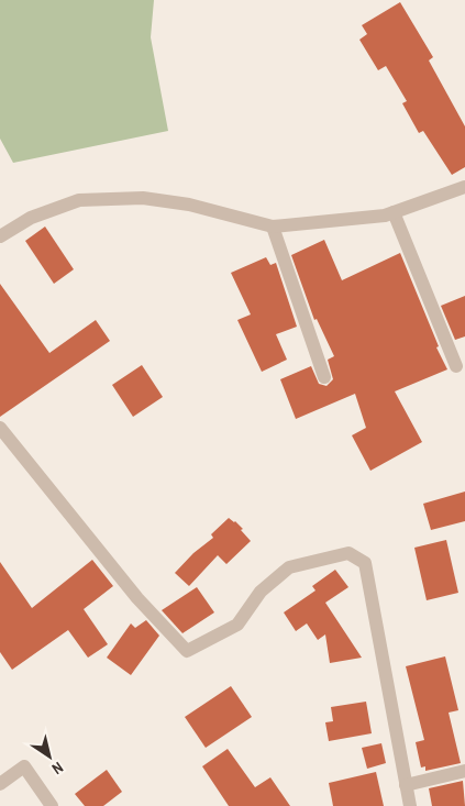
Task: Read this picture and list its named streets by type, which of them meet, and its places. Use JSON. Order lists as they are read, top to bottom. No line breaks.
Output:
{"north":"bottom right"}
